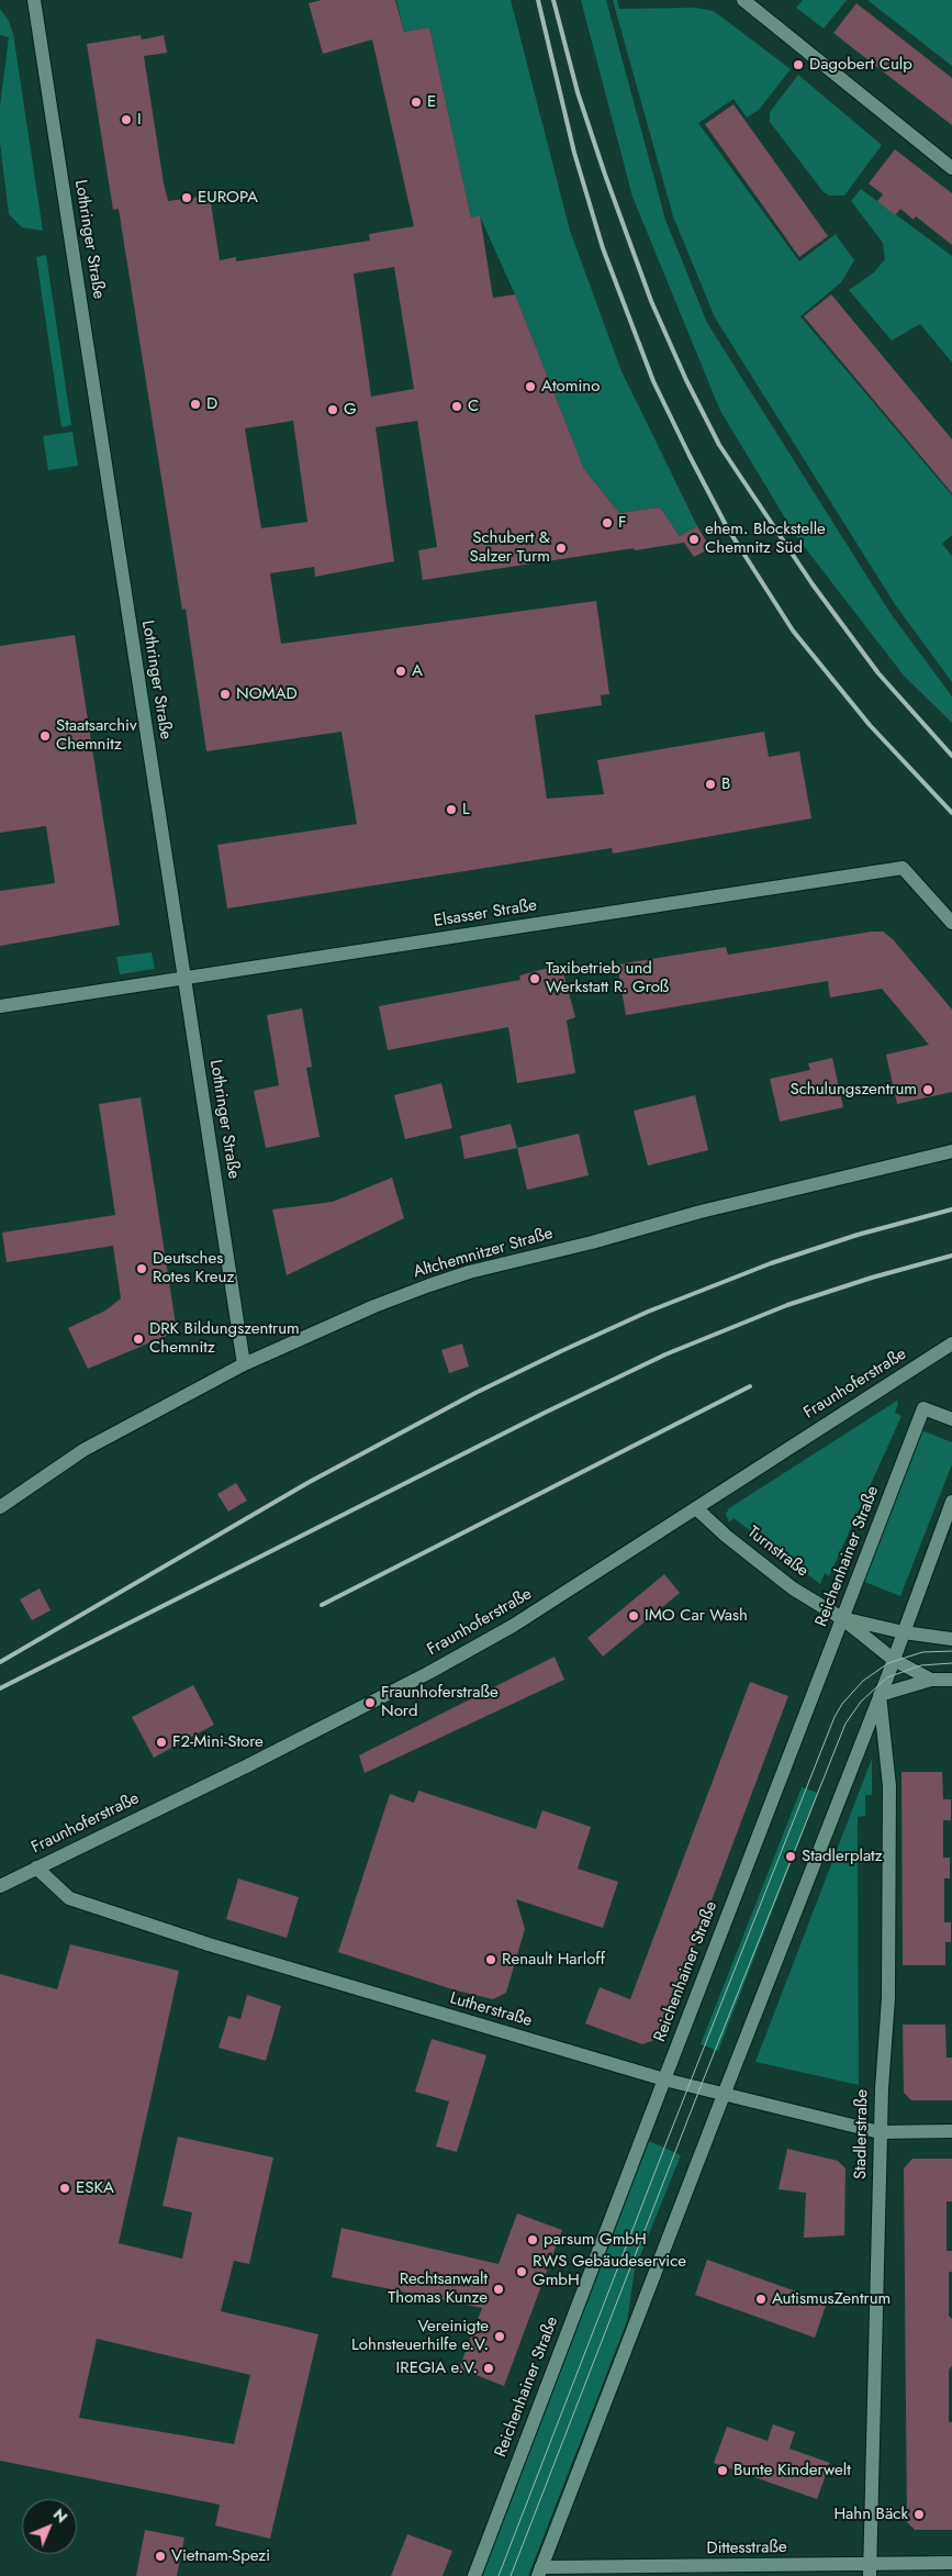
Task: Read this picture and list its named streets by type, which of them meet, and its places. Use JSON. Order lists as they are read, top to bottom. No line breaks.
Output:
{"streets":{"street":["Lothringer Straße","Elsasser Straße","Altchemnitzer Straße","Fraunhoferstraße","Turnstraße","Reichenhainer Straße","Lutherstraße","Stadlerstraße","Dittesstraße"]},"crossings":[["Lothringer Straße","Elsasser Straße"],["Lothringer Straße","Altchemnitzer Straße"],["Fraunhoferstraße","Turnstraße"],["Fraunhoferstraße","Lutherstraße"],["Turnstraße","Reichenhainer Straße"],["Turnstraße","Stadlerstraße"],["Reichenhainer Straße","Lutherstraße"],["Lutherstraße","Stadlerstraße"],["Stadlerstraße","Dittesstraße"]],"places":["Dagobert Culp","E","I","EUROPA","Atomino","D","C","G","F","ehem. Blockstelle Chemnitz Süd","Schubert & Salzer Turm","A","NOMAD","Staatsarchiv Chemnitz","B","L","Taxibetrieb und Werkstatt R. Groß","Schulungszentrum","Deutsches Rotes Kreuz","DRK Bildungszentrum Chemnitz","IMO Car Wash","Fraunhoferstraße Nord","F2-Mini-Store","Stadlerplatz","Renault Harloff","ESKA","parsum GmbH","RWS Gebäudeservice GmbH","Rechtsanwalt Thomas Kunze","AutismusZentrum","Vereinigte Lohnsteuerhilfe e.V.","IREGIA e.V.","Bunte Kinderwelt","Hahn Bäck","Vietnam-Spezi"],"north":"top right"}
